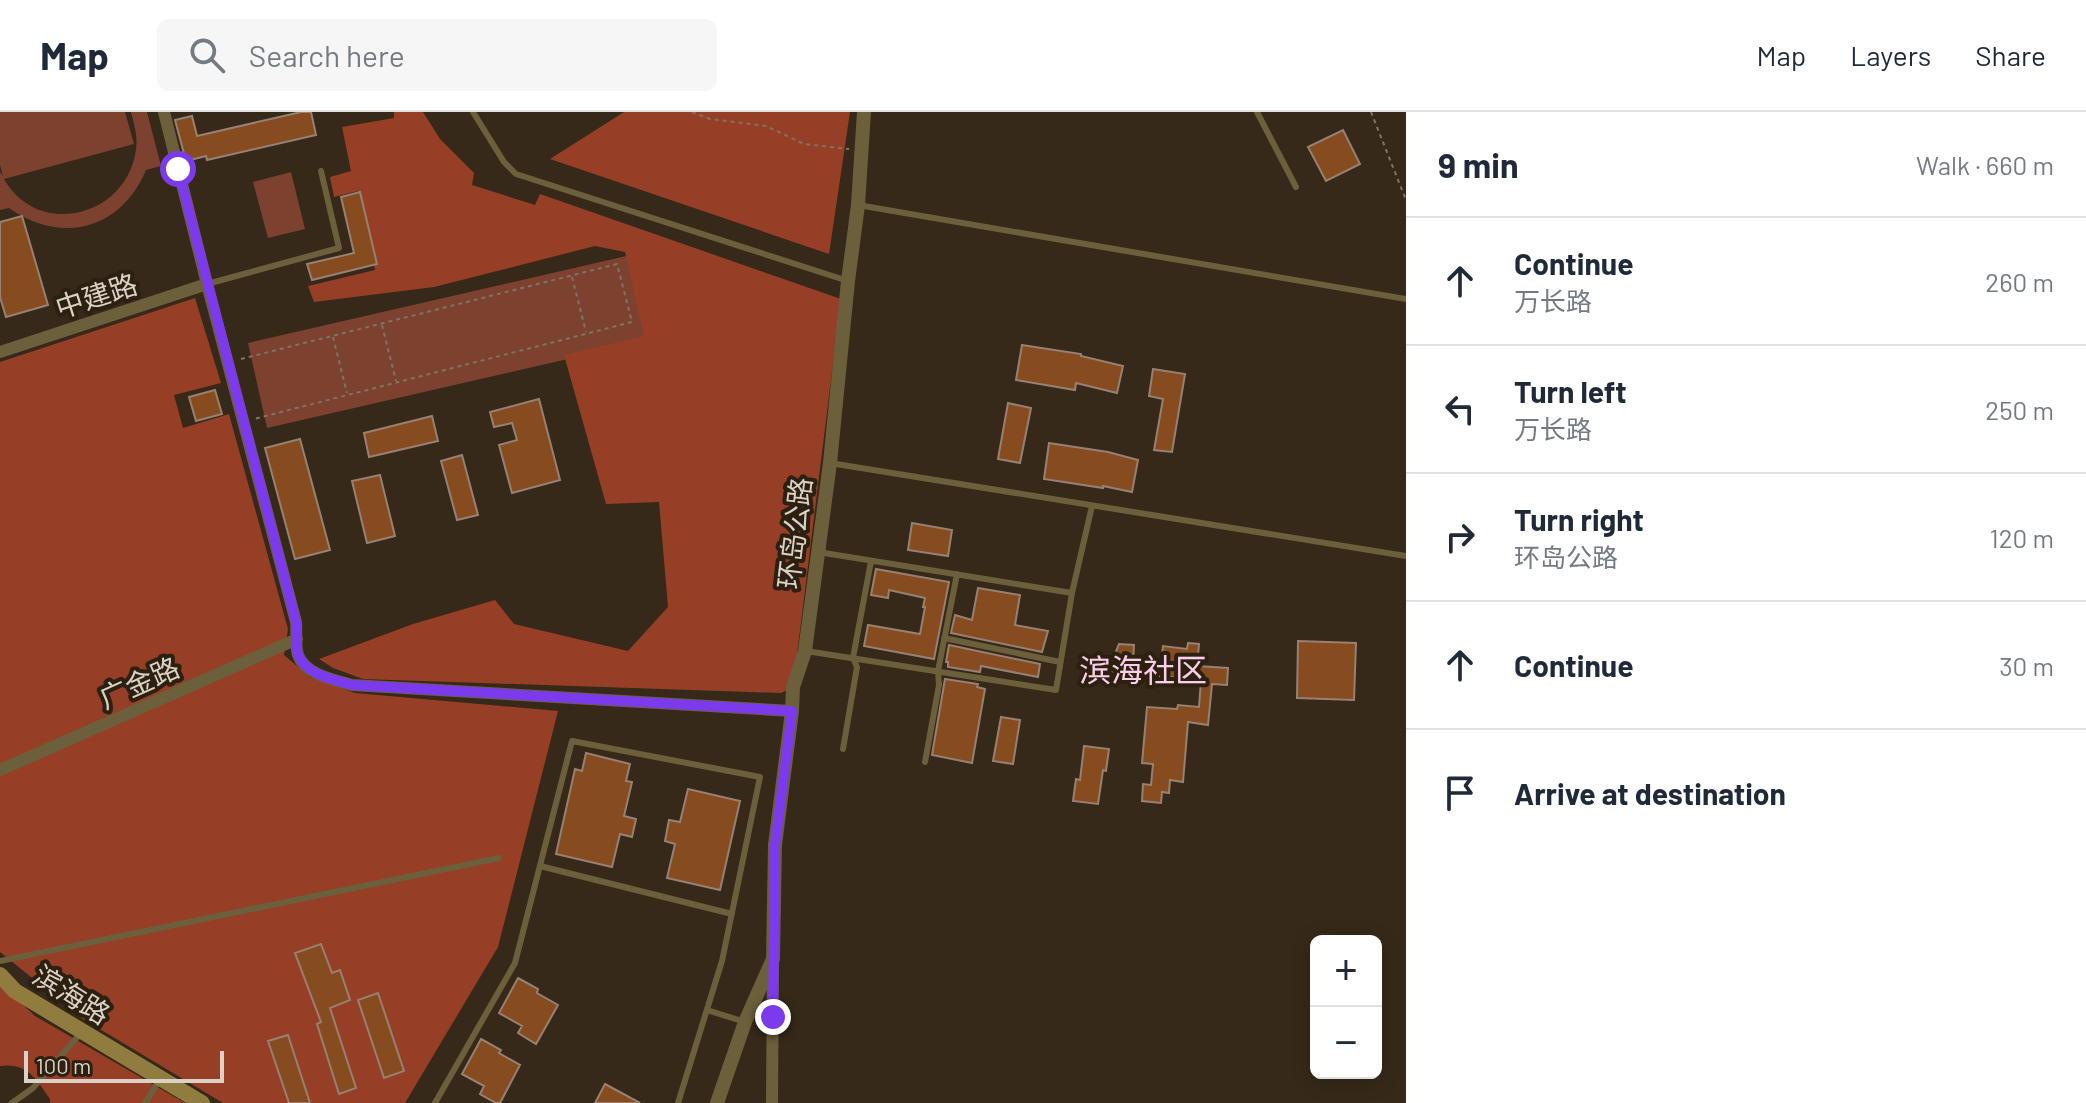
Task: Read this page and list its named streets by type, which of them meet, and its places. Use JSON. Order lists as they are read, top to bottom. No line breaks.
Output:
{"streets":{"main road":["滨海路"],"street":["中建路","环岛公路","广金路"]},"districts":["滨海社区"],"scale_bar":"100 m","page":{"header":"Map","search":"Search here","nav":["Map","Layers","Share"],"heading":["9 min","Walk · 660 m"],"list":[["Continue","万长路","260 m"],["Turn left","万长路","250 m"],["Turn right","环岛公路","120 m"],["Continue","30 m"],"Arrive at destination"],"map_buttons":["+","−"],"scale":"100 m"}}
